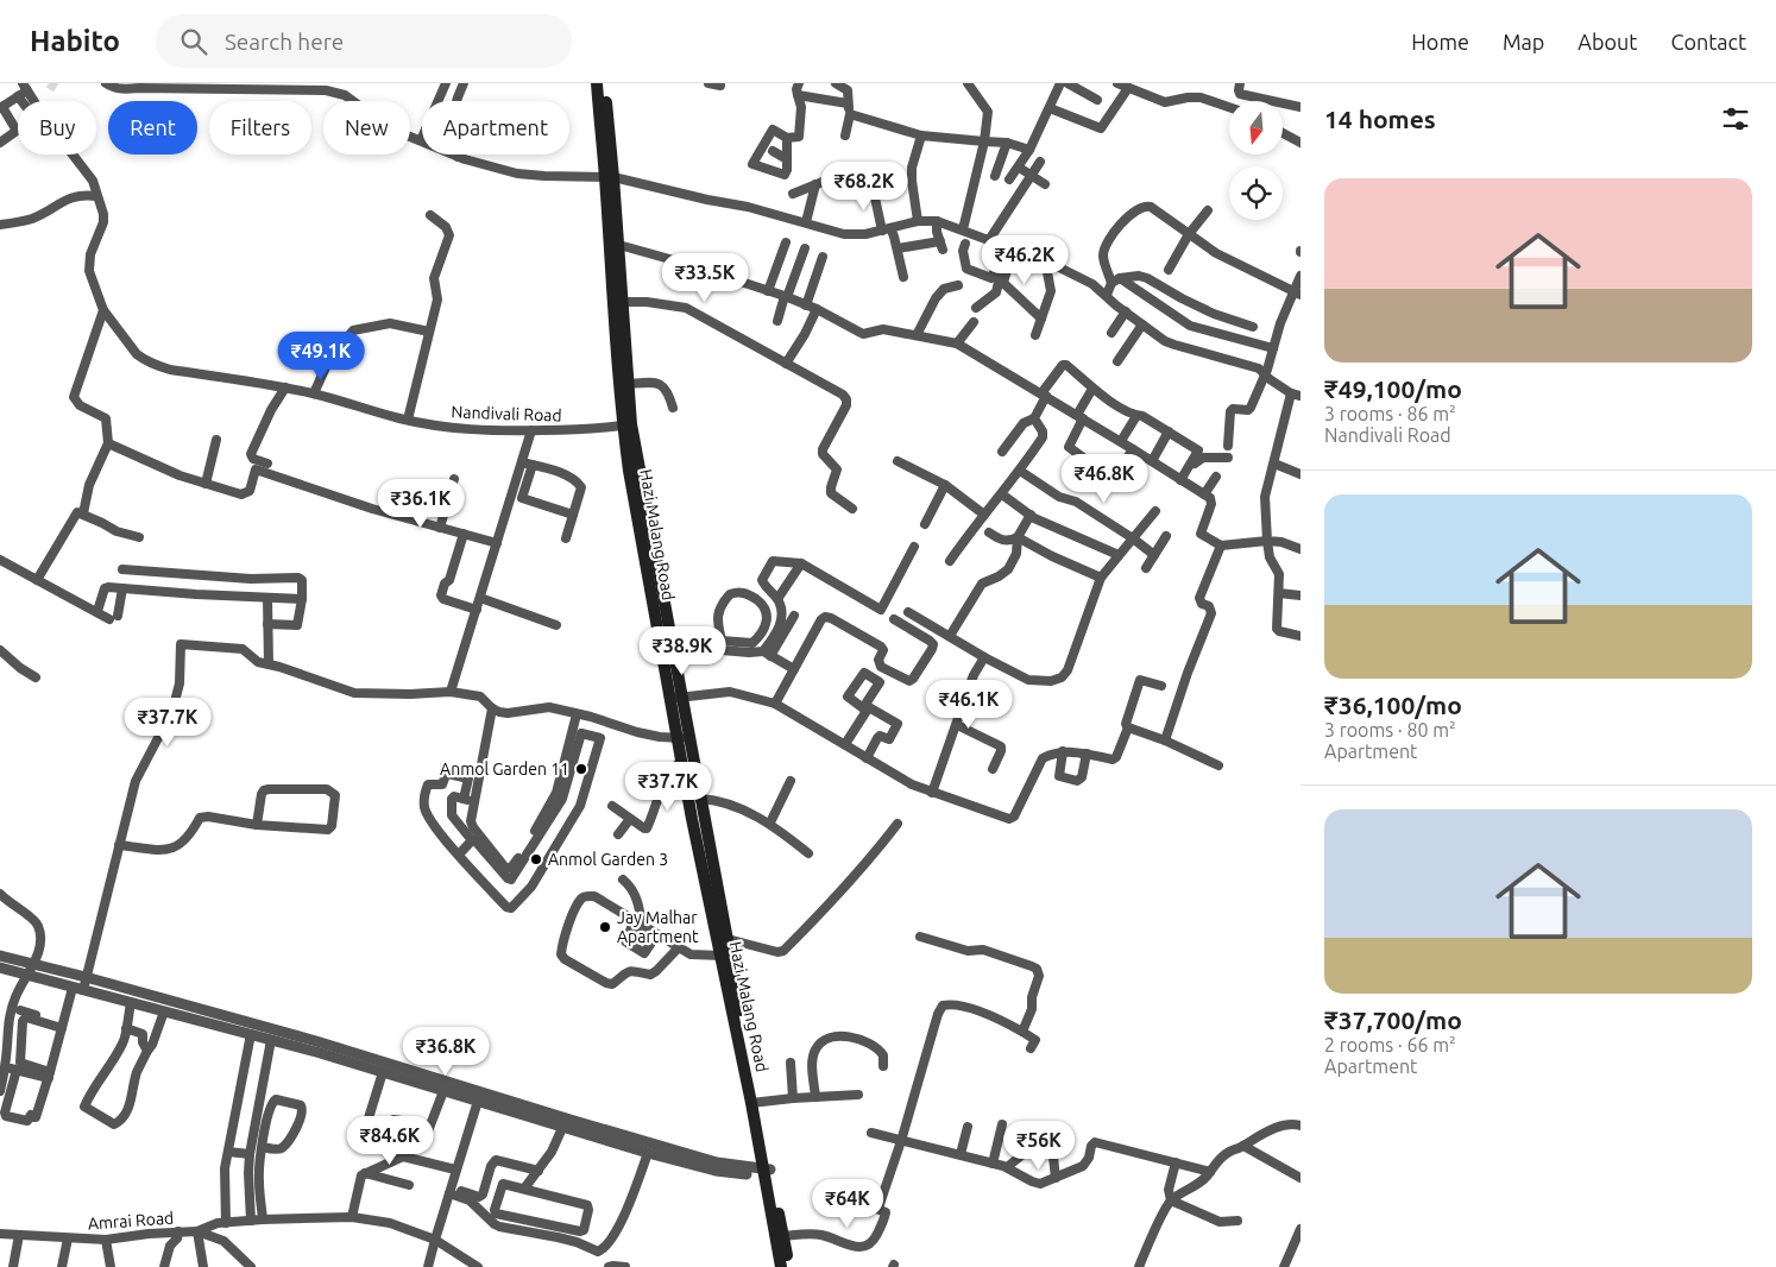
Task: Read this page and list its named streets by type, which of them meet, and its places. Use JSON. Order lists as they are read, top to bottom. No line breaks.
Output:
{"streets":{"main road":["Hazi Malang Road"],"street":["Nandivali Road","Amrai Road"]},"crossings":[["Nandivali Road","Hazi Malang Road"]],"places":["Anmol Garden 11","Anmol Garden 3","Jay Malhar Apartment"],"north":"bottom","page":{"header":"Habito","search":"Search here","nav":["Home","Map","About","Contact"],"heading":"14 homes","chip":["Buy","Rent","Filters","New","Apartment"],"list":[{"name":"₹49,100/mo","note":"3 rooms · 86 m² · Nandivali Road"},{"name":"₹36,100/mo","note":"3 rooms · 80 m² · Apartment"},{"name":"₹37,700/mo","note":"2 rooms · 66 m² · Apartment"}],"price":["₹68.2K","₹46.2K","₹33.5K","₹49.1K","₹46.8K","₹36.1K","₹38.9K","₹46.1K","₹37.7K","₹37.7K","₹36.8K","₹84.6K","₹56K","₹64K"]}}
